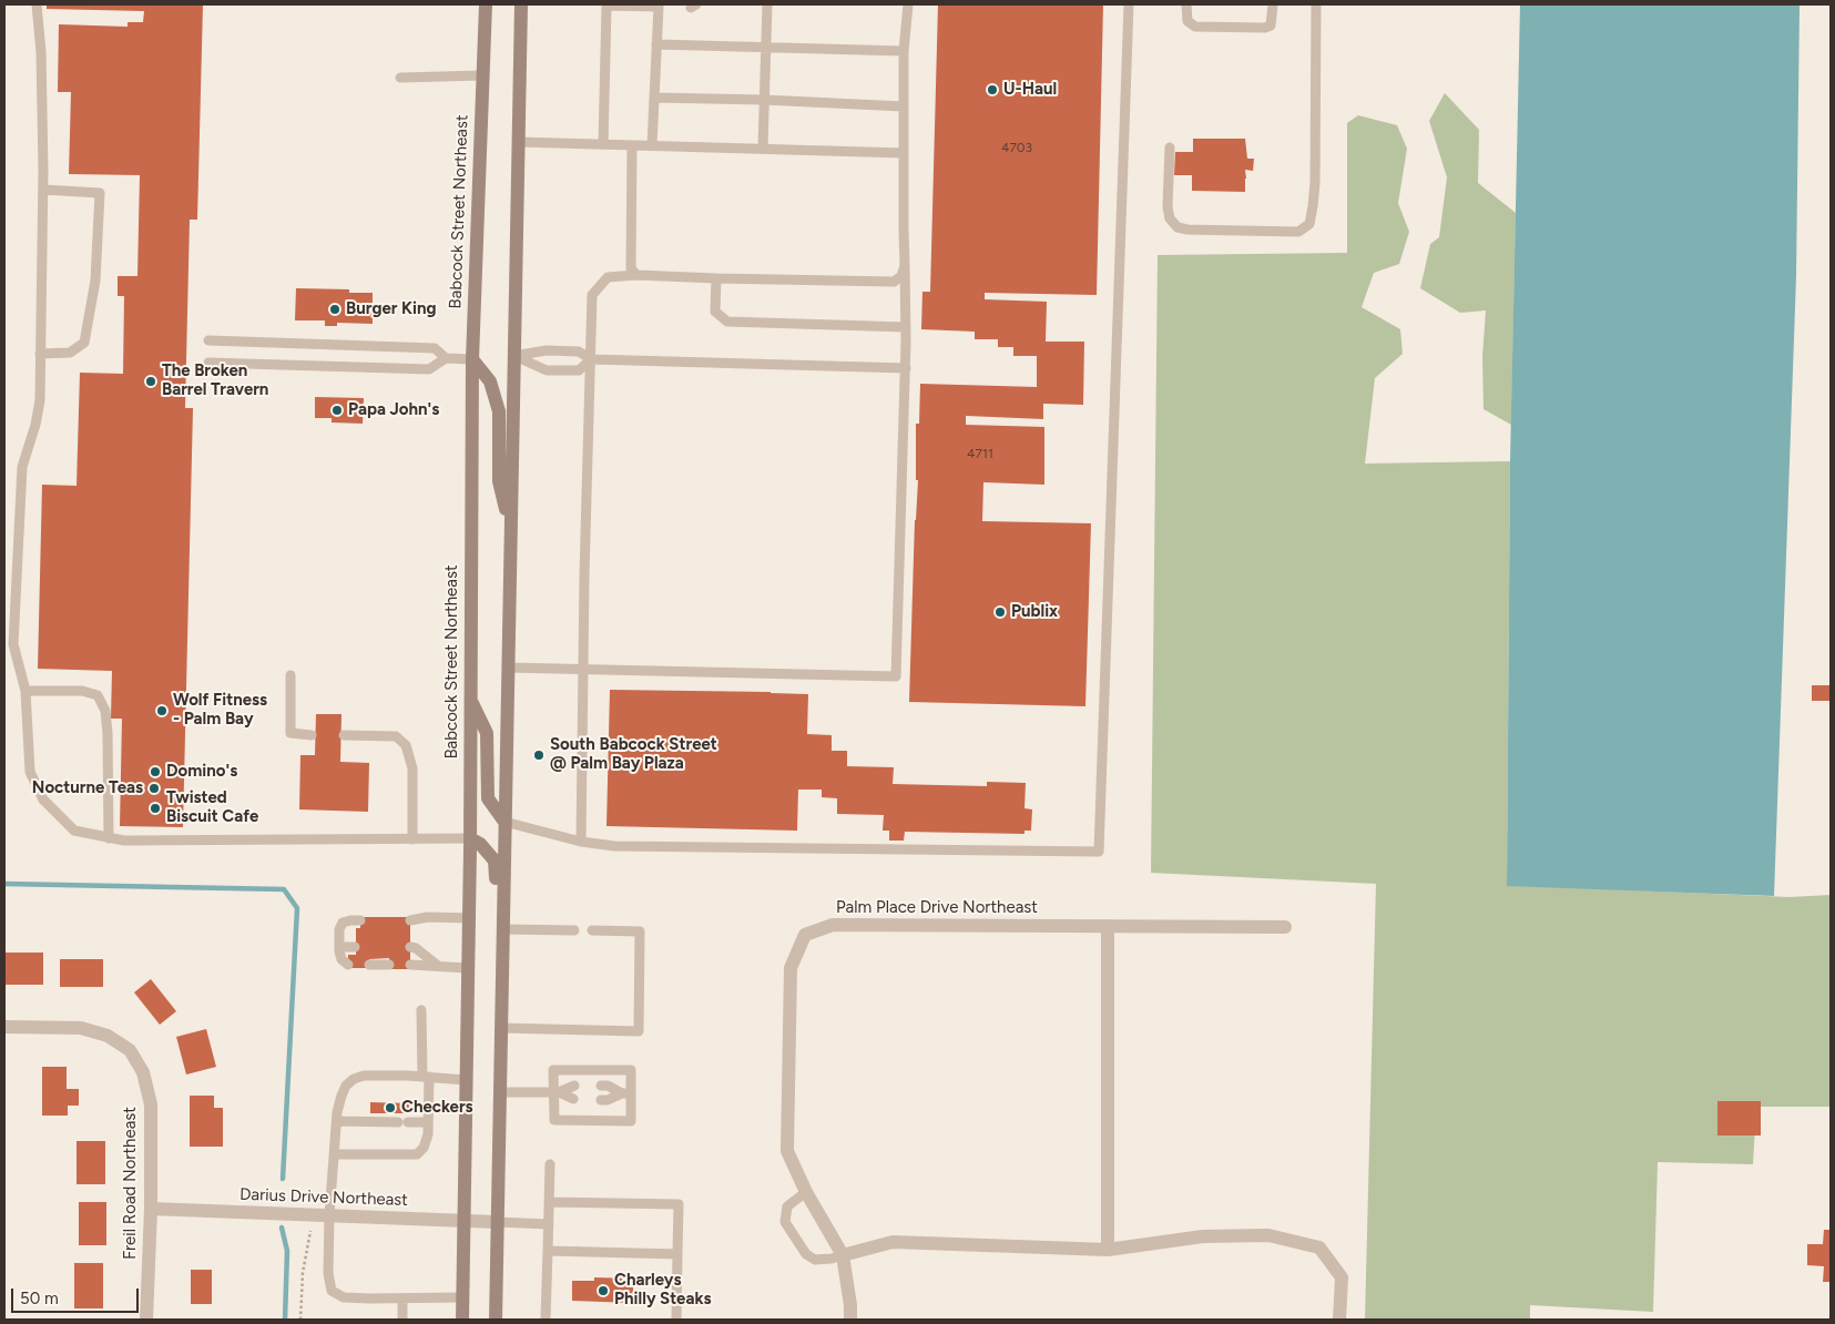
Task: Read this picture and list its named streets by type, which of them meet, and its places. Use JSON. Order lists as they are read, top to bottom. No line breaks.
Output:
{"streets":{"main road":["Babcock Street Northeast"],"street":["Palm Place Drive Northeast","Freil Road Northeast","Darius Drive Northeast"]},"crossings":[["Babcock Street Northeast","Darius Drive Northeast"],["Freil Road Northeast","Darius Drive Northeast"]],"places":["U-Haul","Burger King","The Broken Barrel Travern","Papa John's","Publix","Wolf Fitness - Palm Bay","South Babcock Street @ Palm Bay Plaza","Domino's","Nocturne Teas","Twisted Biscuit Cafe","Checkers","Charleys Philly Steaks"],"house_numbers":["4703","4711"],"scale_bar":"50 m"}
